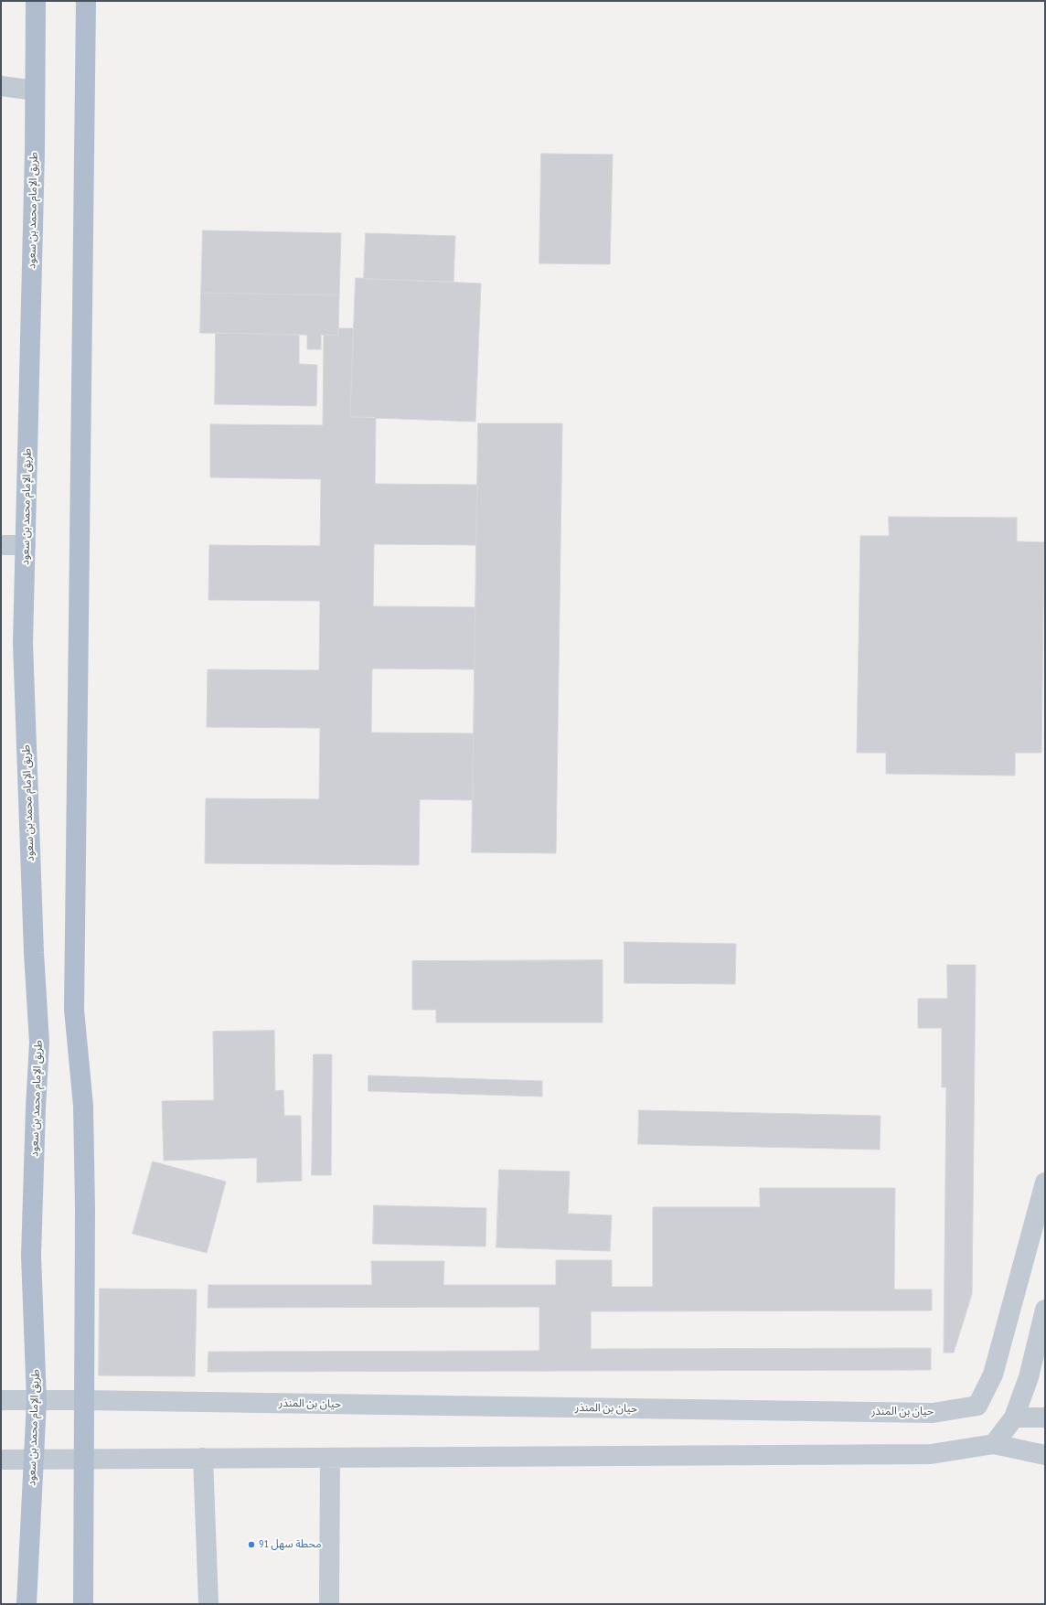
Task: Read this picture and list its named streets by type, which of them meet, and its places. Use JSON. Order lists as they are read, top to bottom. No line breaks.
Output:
{"streets":{"main road":["طريق الإمام محمد بن سعود"],"street":["حيان بن المنذر"]},"crossings":[["طريق الإمام محمد بن سعود","حيان بن المنذر"]],"places":["محطة سهل 91"]}
